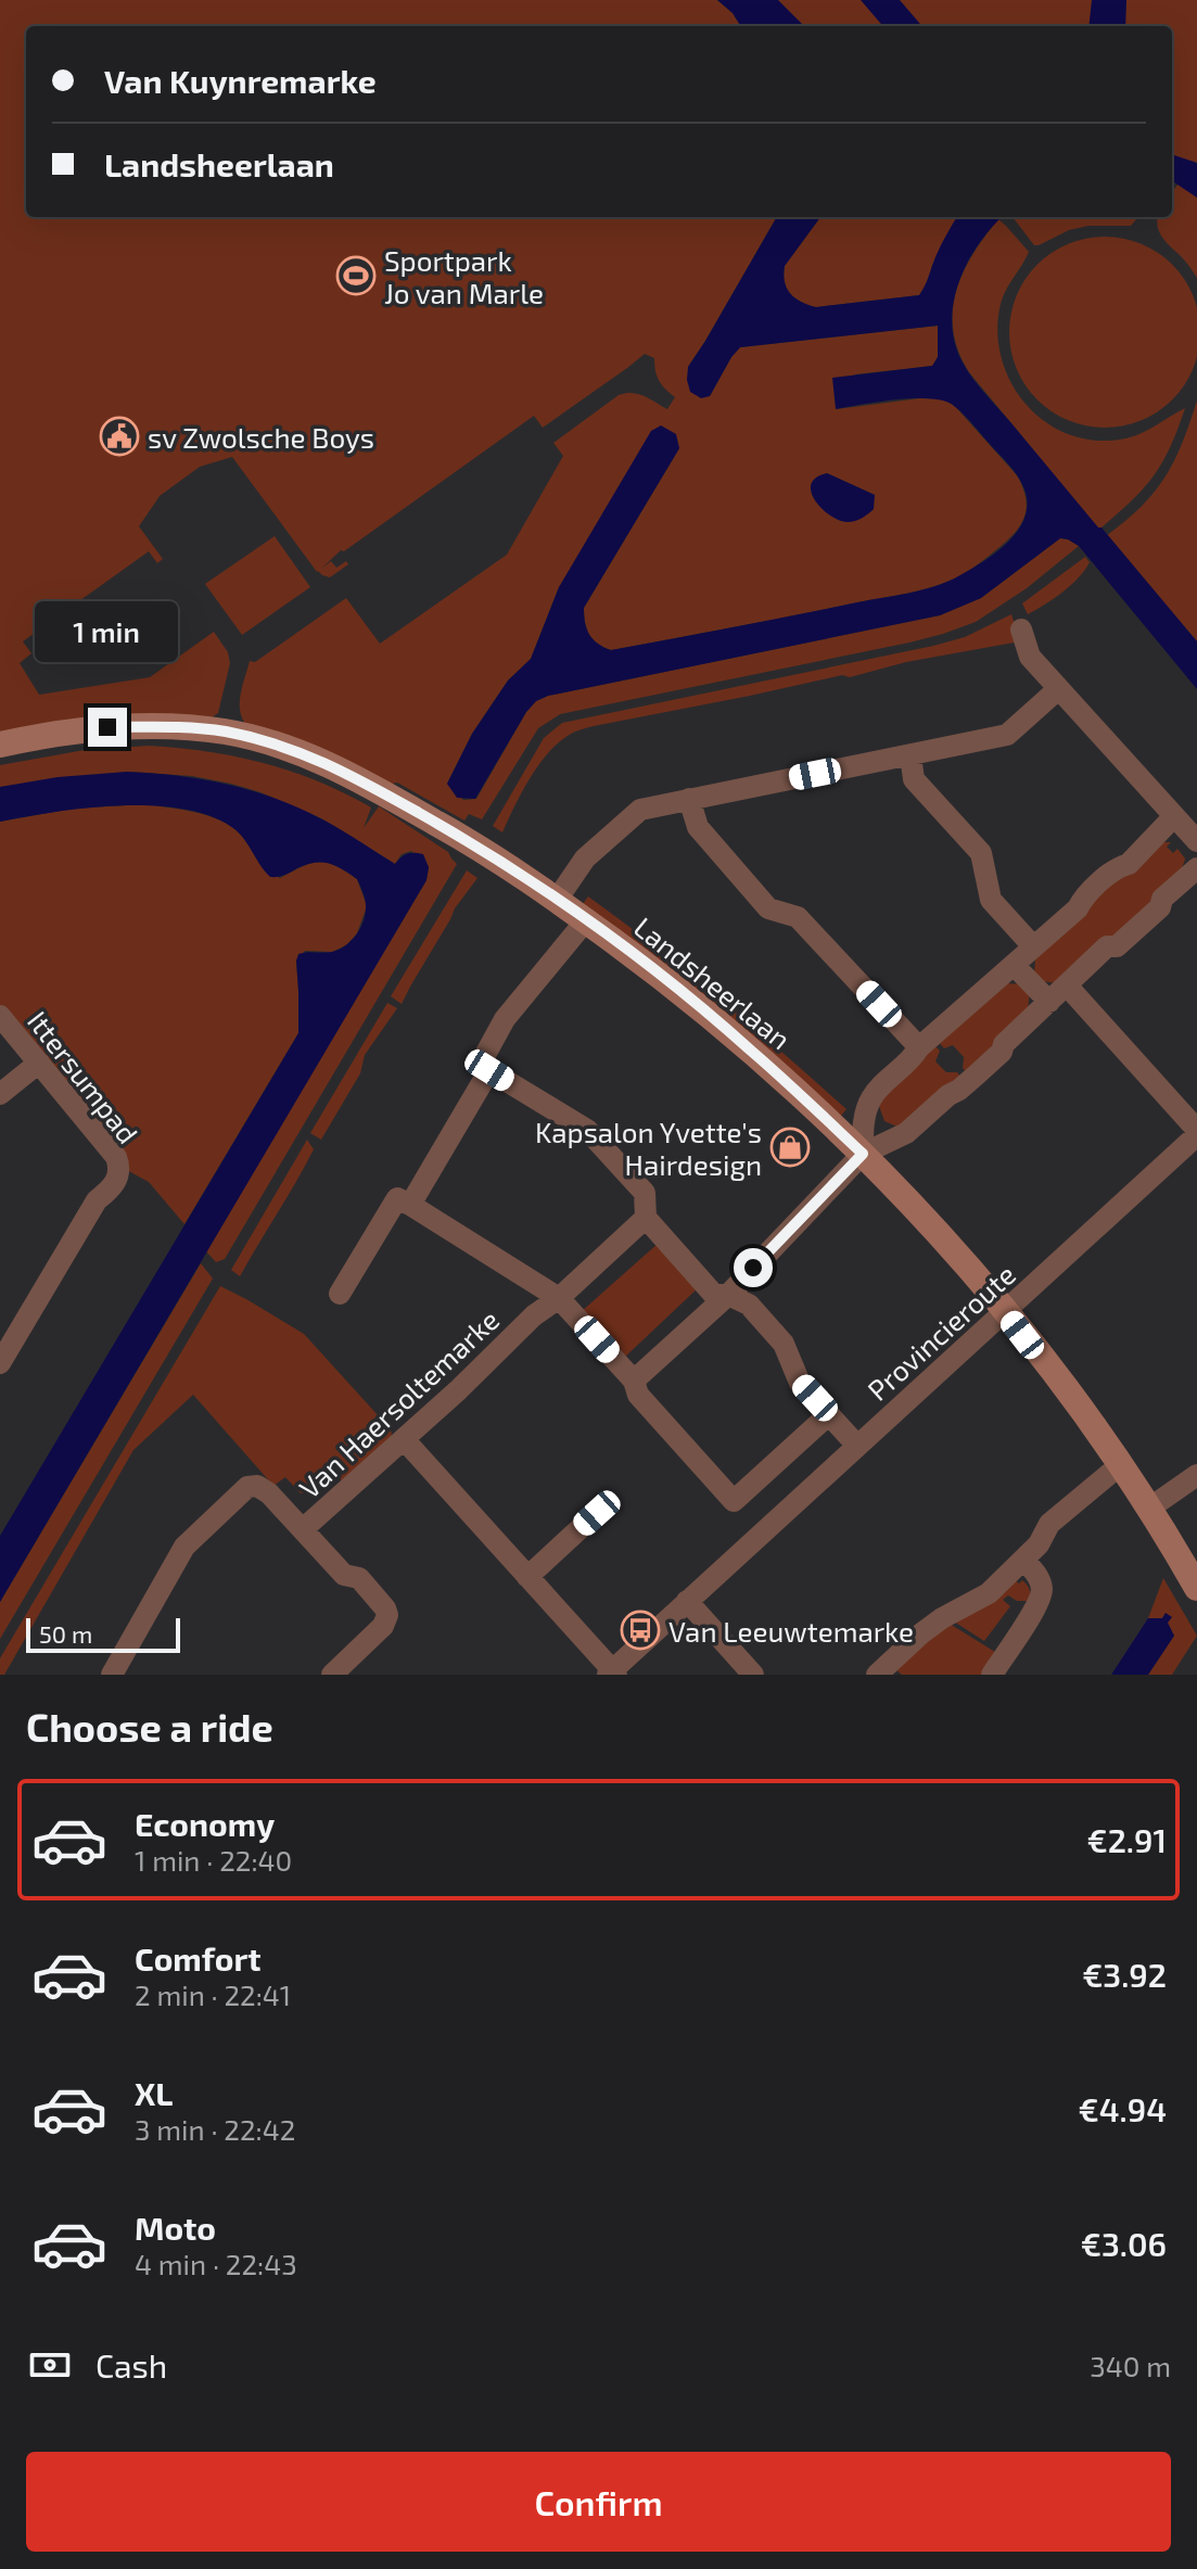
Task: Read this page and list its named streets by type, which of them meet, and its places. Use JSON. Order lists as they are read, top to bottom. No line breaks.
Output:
{"streets":{"street":["Landsheerlaan","Ittersumpad","Provincieroute","Van Haersoltemarke"]},"crossings":[["Landsheerlaan","Provincieroute"]],"places":{"sports":["Sportpark Jo van Marle"],"public building":["sv Zwolsche Boys"],"shop":["Kapsalon Yvette's Hairdesign"],"bus stop":["Van Leeuwtemarke"]},"scale_bar":"50 m","page":{"banner":["Van Kuynremarke","Landsheerlaan"],"bubble":"1 min","scale":"50 m","heading":"Choose a ride","list":[{"name":"Economy","note":"1 min · 22:40","value":"€2.91"},{"name":"Comfort","note":"2 min · 22:41","value":"€3.92"},{"name":"XL","note":"3 min · 22:42","value":"€4.94"},{"name":"Moto","note":"4 min · 22:43","value":"€3.06"}],"pay":["Cash","340 m"],"buttons":"Confirm"}}
